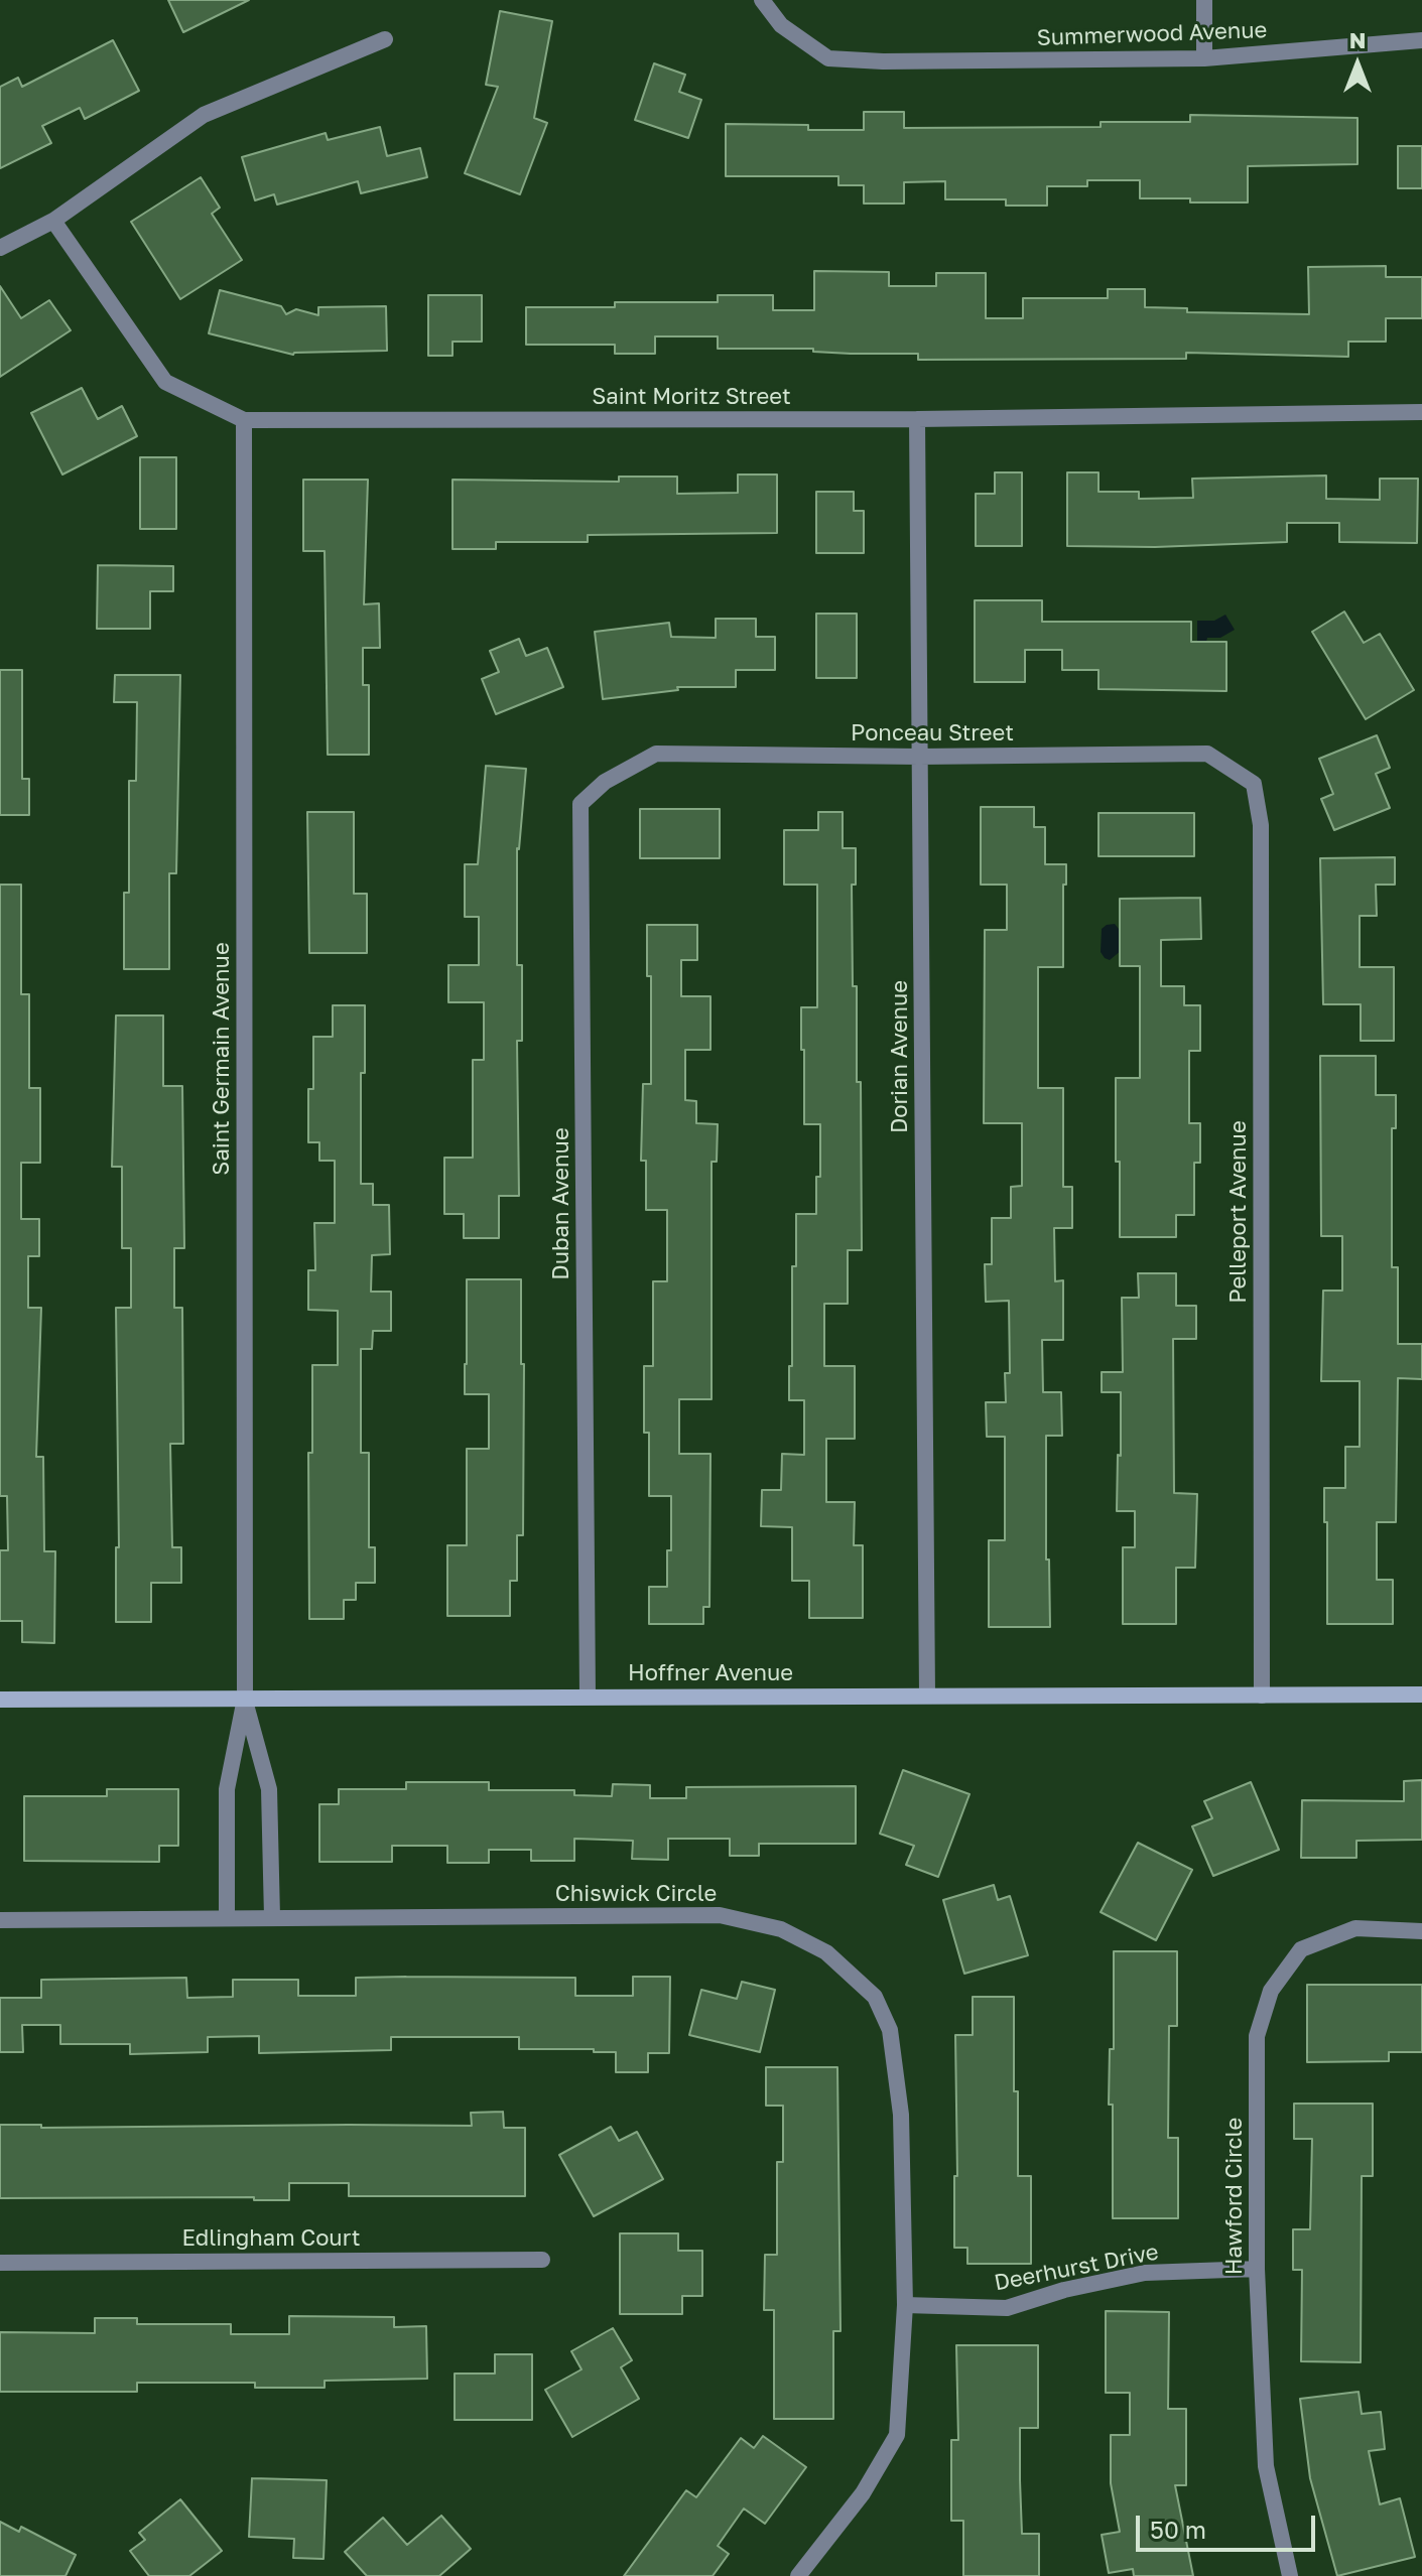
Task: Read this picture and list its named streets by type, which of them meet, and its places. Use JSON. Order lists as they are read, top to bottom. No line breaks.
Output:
{"streets":{"main road":["Hoffner Avenue"],"street":["Summerwood Avenue","Saint Moritz Street","Ponceau Street","Dorian Avenue","Saint Germain Avenue","Duban Avenue","Pelleport Avenue","Chiswick Circle","Hawford Circle","Edlingham Court","Deerhurst Drive"]},"crossings":[["Saint Moritz Street","Dorian Avenue"],["Saint Moritz Street","Saint Germain Avenue"],["Ponceau Street","Dorian Avenue"],["Ponceau Street","Duban Avenue"],["Ponceau Street","Pelleport Avenue"],["Dorian Avenue","Hoffner Avenue"],["Saint Germain Avenue","Hoffner Avenue"],["Duban Avenue","Hoffner Avenue"],["Pelleport Avenue","Hoffner Avenue"],["Chiswick Circle","Deerhurst Drive"],["Hawford Circle","Deerhurst Drive"]],"scale_bar":"50 m","north":"top"}
